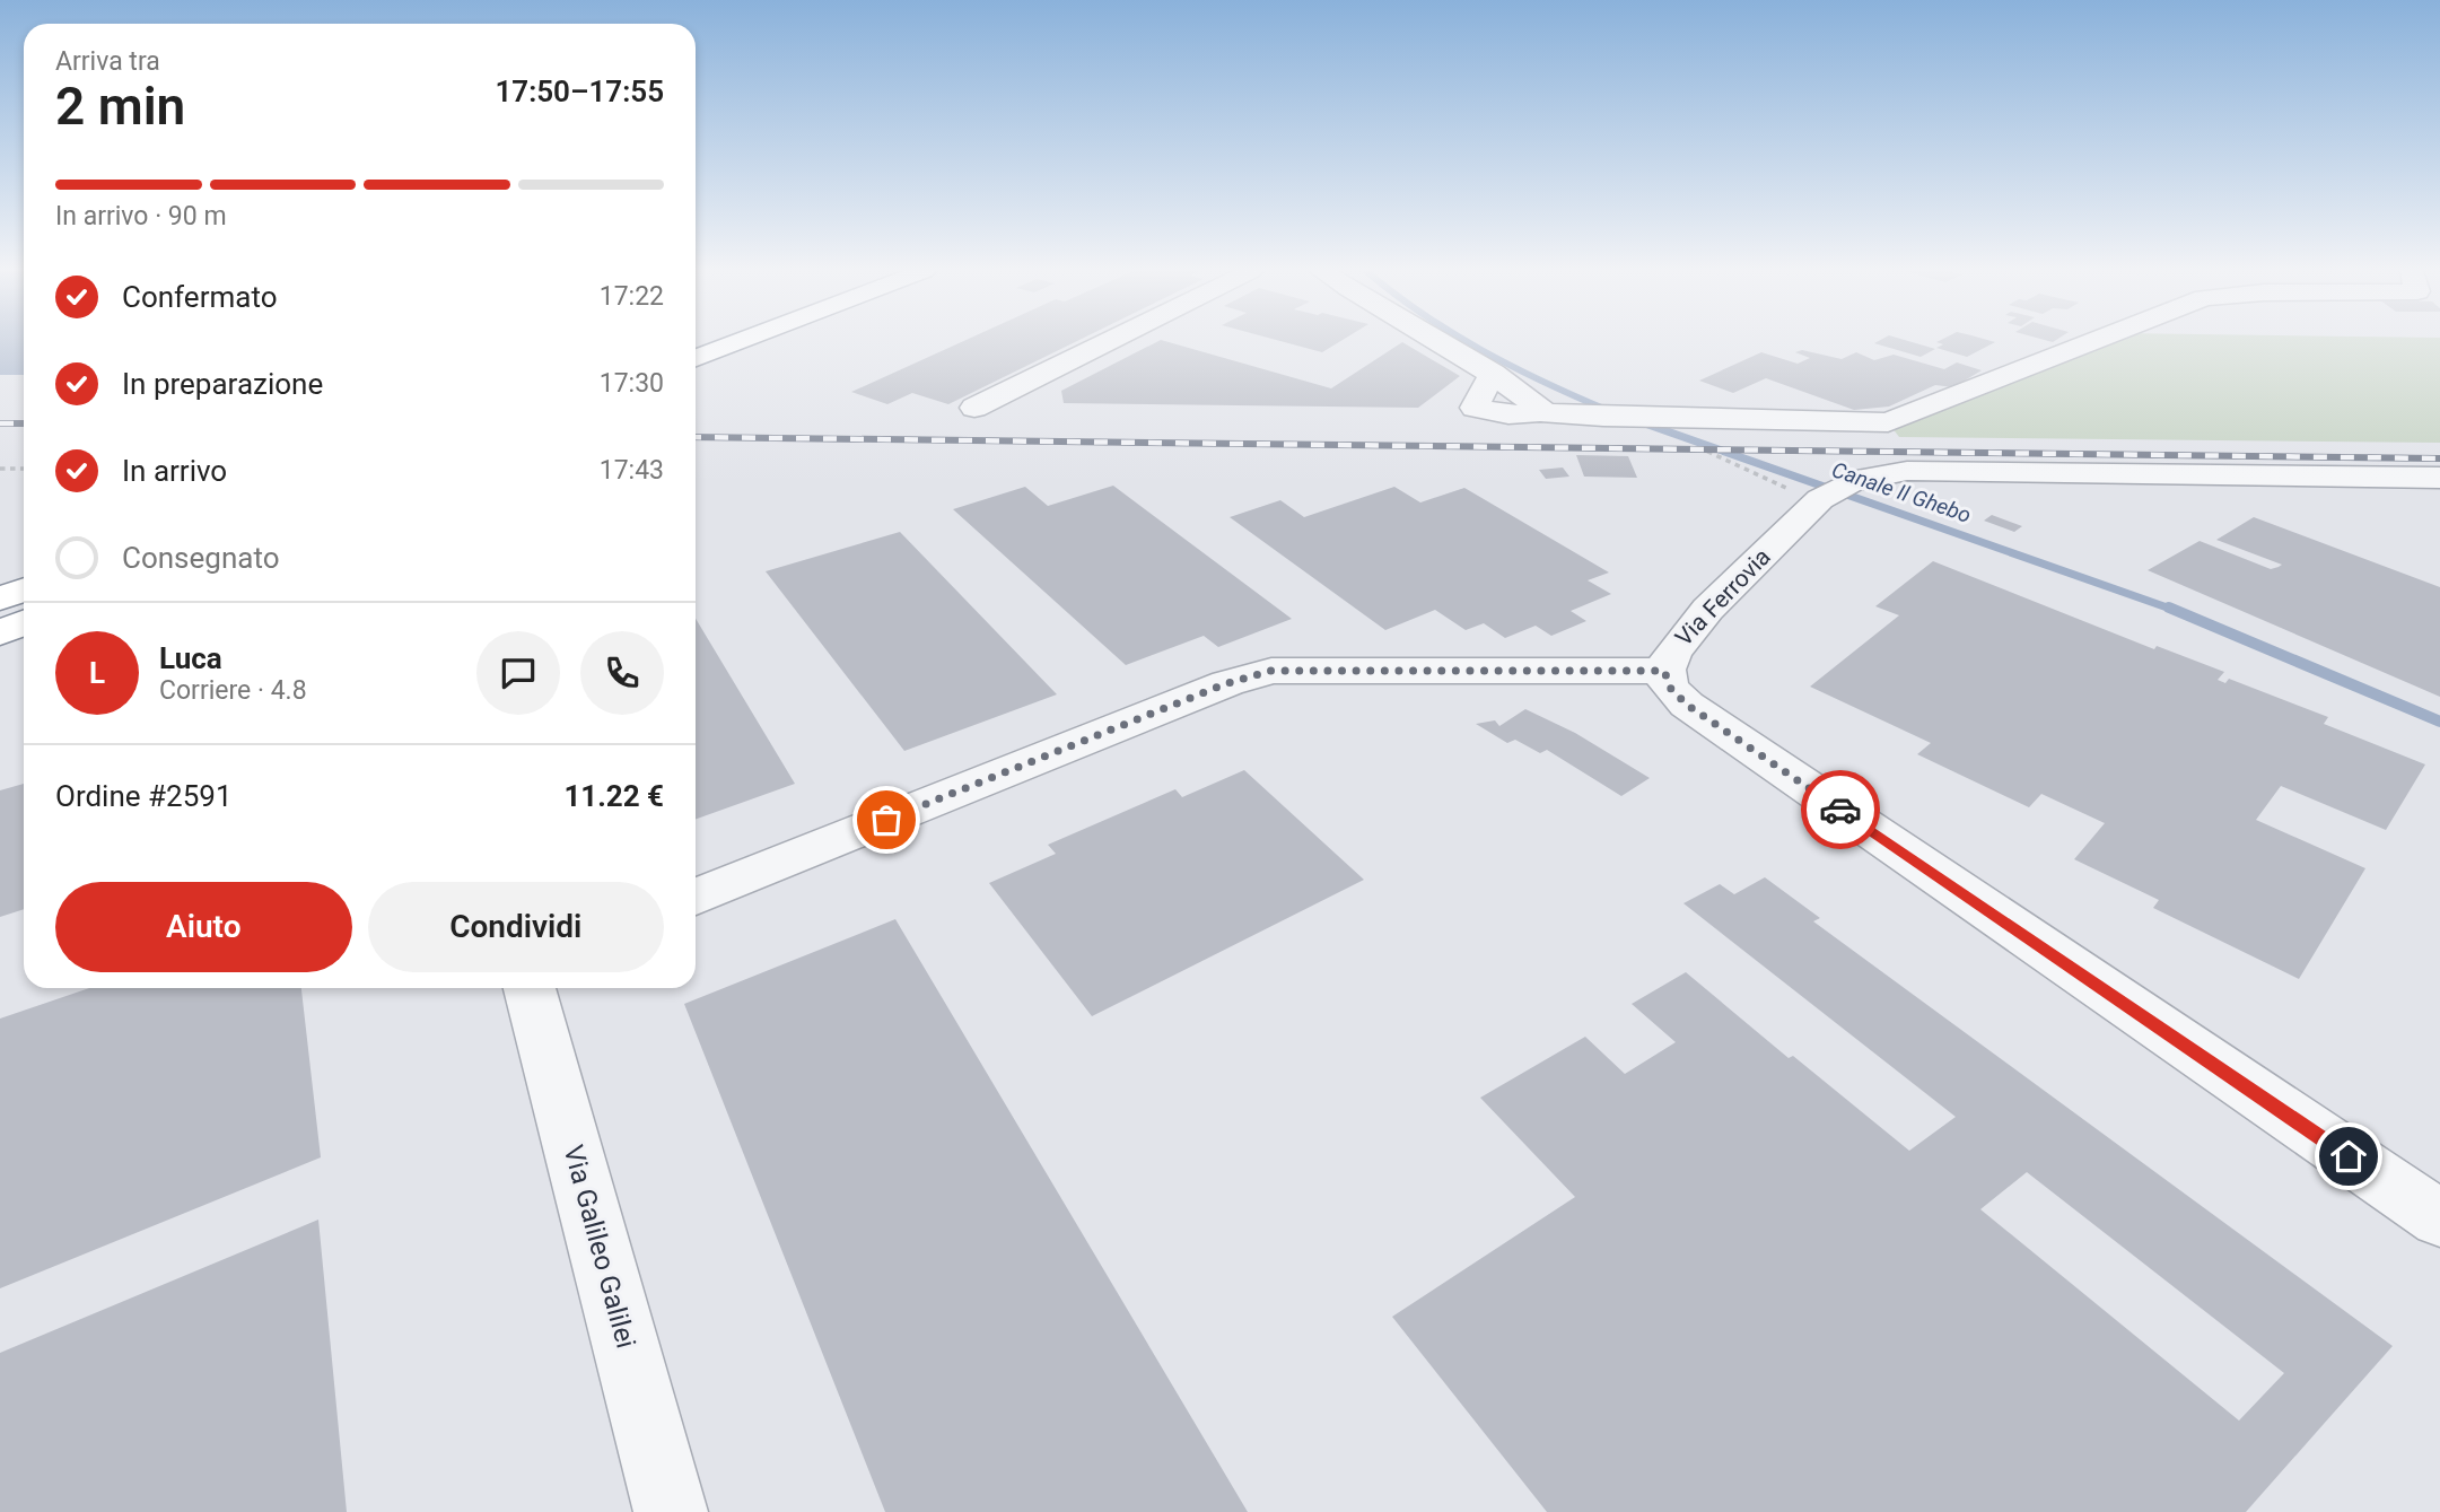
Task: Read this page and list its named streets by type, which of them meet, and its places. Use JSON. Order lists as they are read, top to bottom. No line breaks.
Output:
{"streets":{"street":["Via Ferrovia","Via Galileo Galilei"]},"water":["Canale Il Ghebo"],"page":{"heading":["2 min","Arriva tra","17:50–17:55"],"panel":["Luca","Corriere · 4.8","Ordine #2591","11.22 €"],"bar":"In arrivo · 90 m","list":[["Confermato","17:22"],["In preparazione","17:30"],["In arrivo","17:43"],"Consegnato"],"round":"L","buttons":["Aiuto","Condividi"]}}
